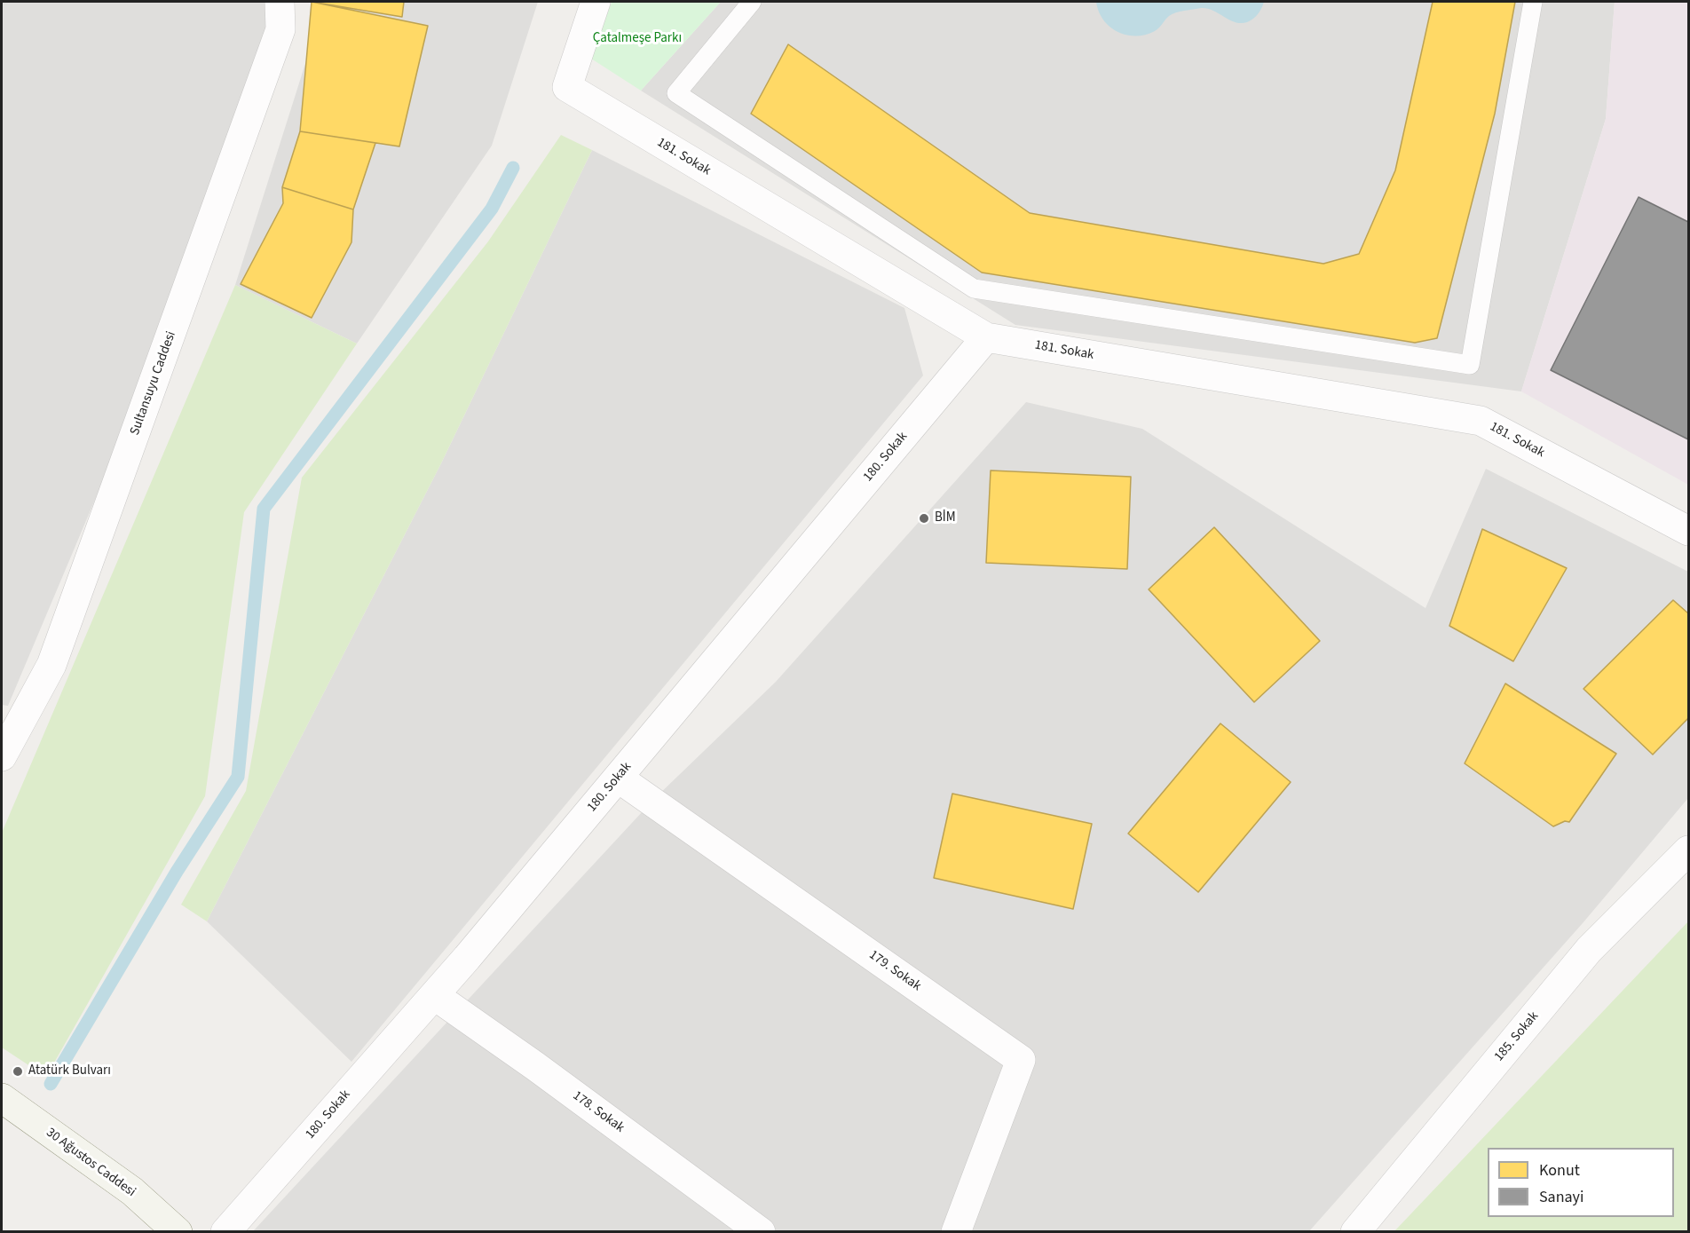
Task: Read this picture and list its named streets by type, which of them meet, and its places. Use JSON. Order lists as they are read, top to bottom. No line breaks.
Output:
{"streets":{"main road":["30 Ağustos Caddesi"],"street":["181. Sokak","Sultansuyu Caddesi","180. Sokak","179. Sokak","185. Sokak","178. Sokak"]},"crossings":[["181. Sokak","180. Sokak"],["180. Sokak","179. Sokak"],["180. Sokak","178. Sokak"]],"parks":["Çatalmeşe Parkı"],"places":["BİM","Atatürk Bulvarı"],"legend":["Konut","Sanayi"]}
